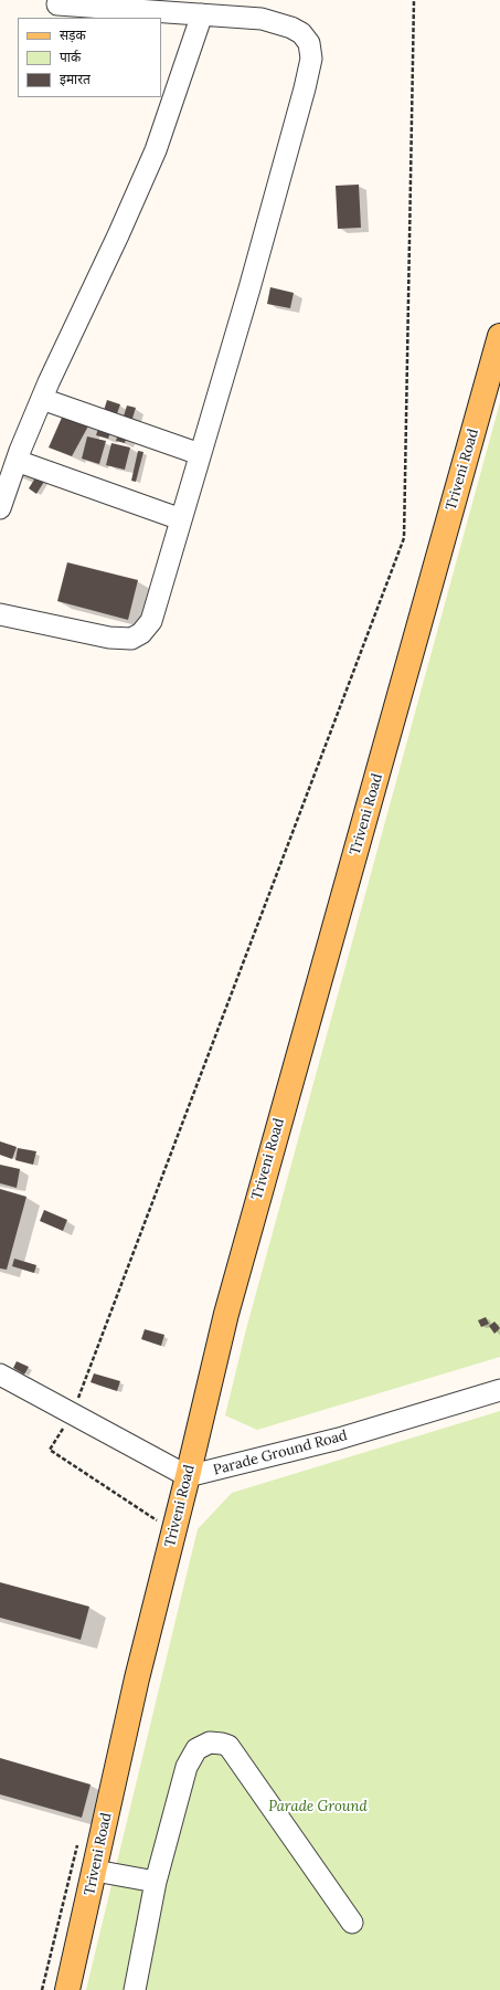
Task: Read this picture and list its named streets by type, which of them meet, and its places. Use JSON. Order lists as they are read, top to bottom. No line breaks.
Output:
{"streets":{"main road":["Triveni Road"],"street":["Parade Ground Road"]},"crossings":[["Triveni Road","Parade Ground Road"]],"parks":["Parade Ground"],"legend":["सड़क","पार्क","इमारत"]}
